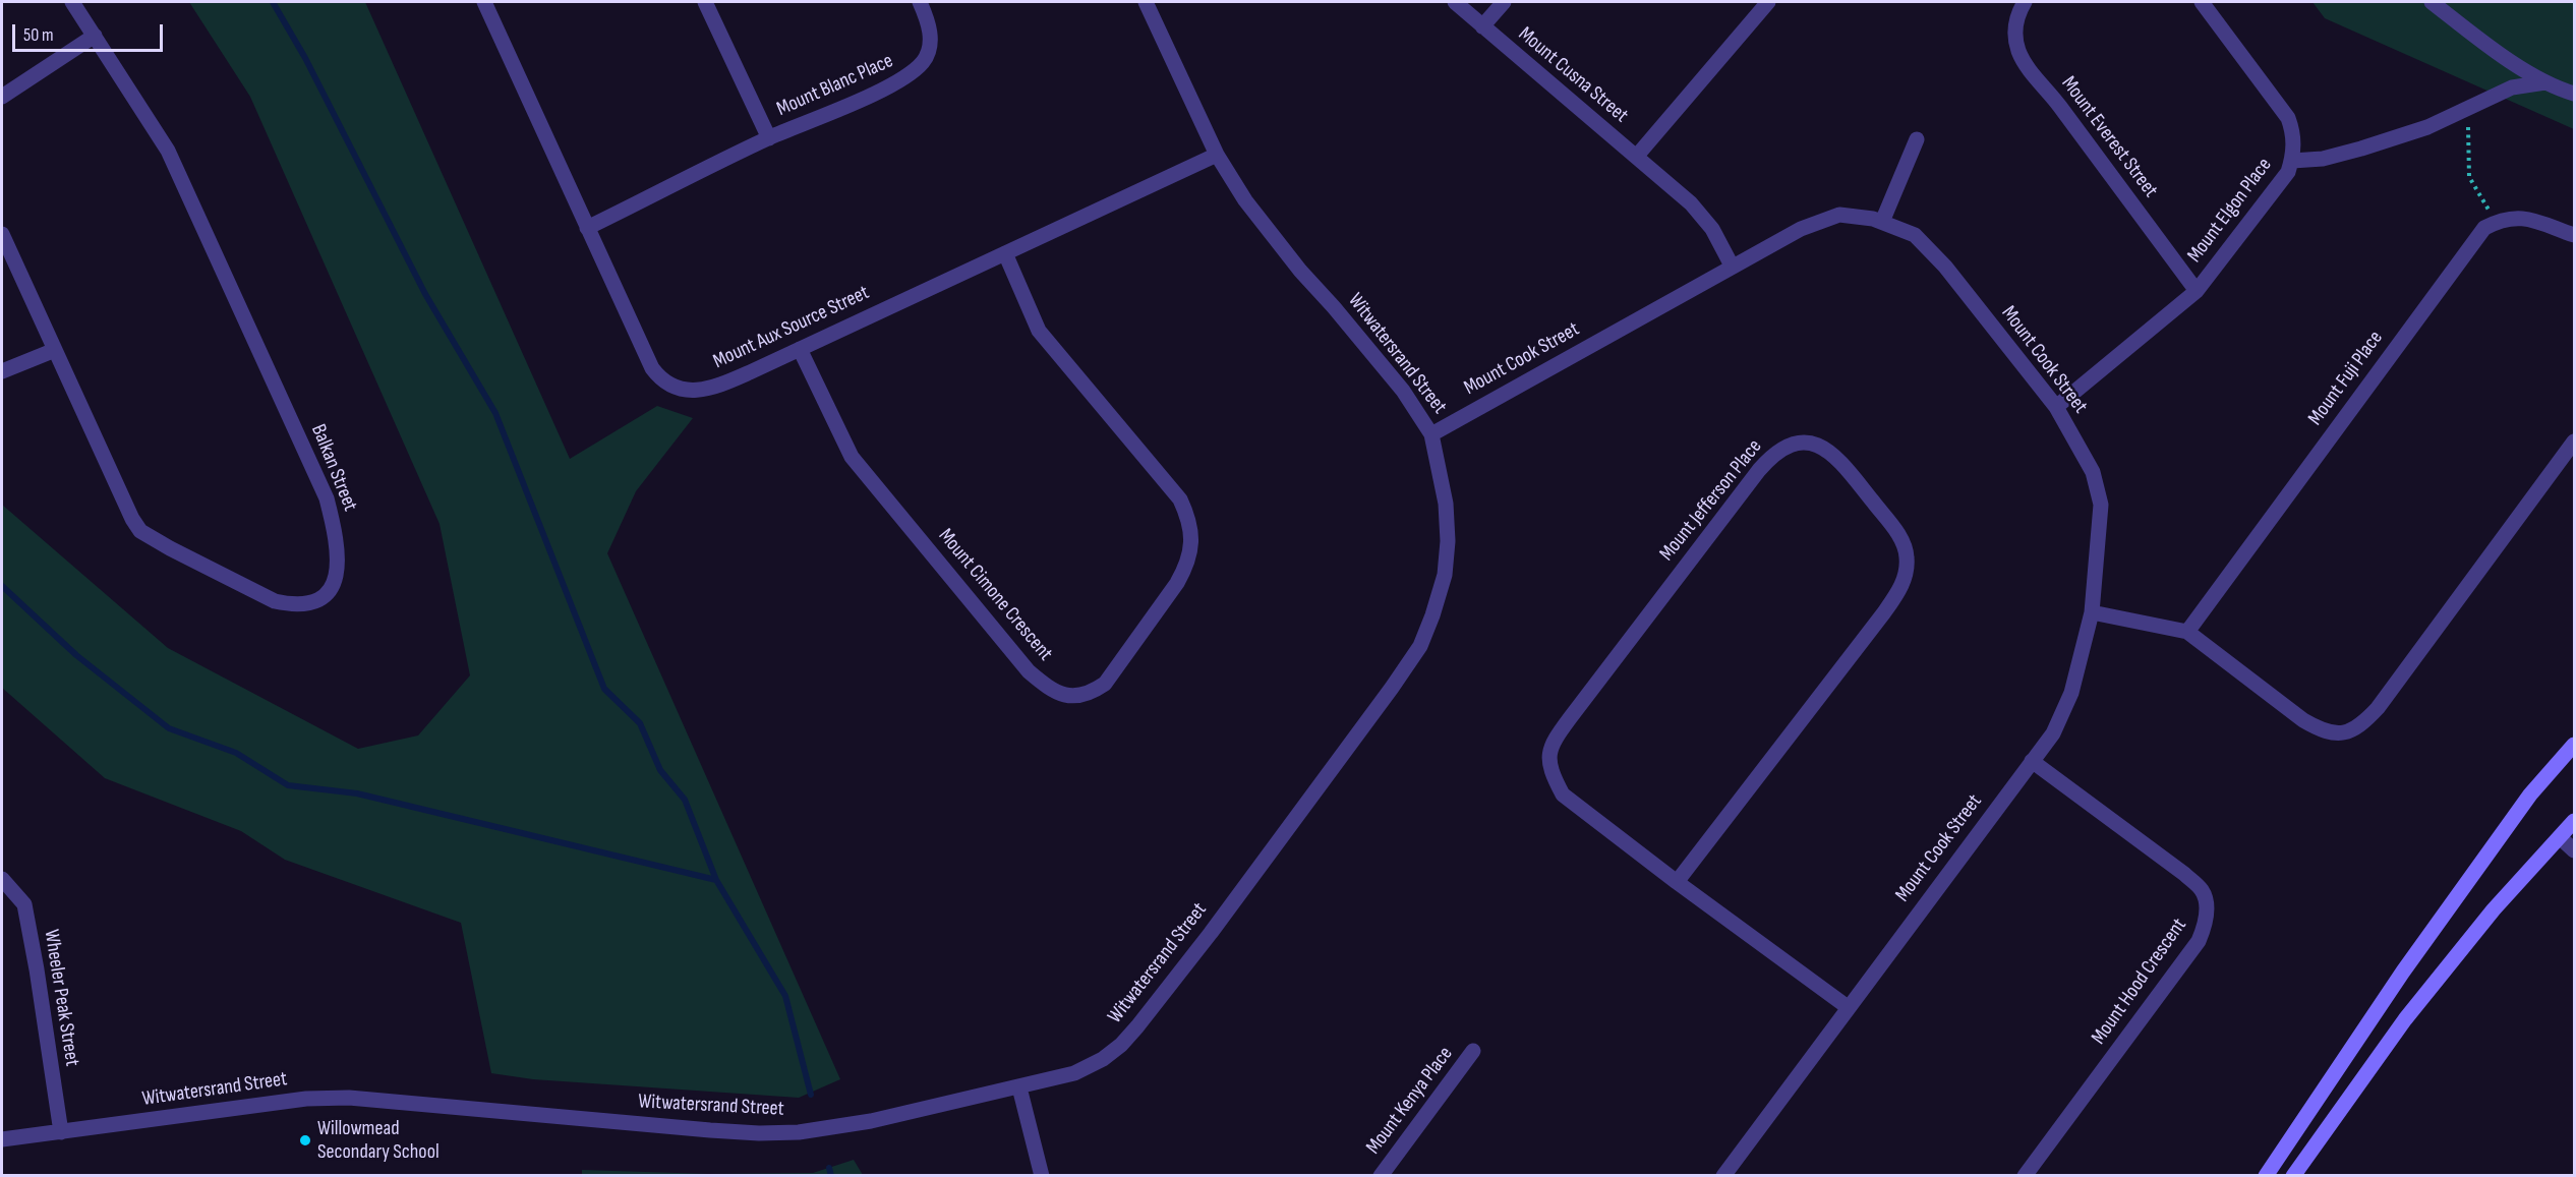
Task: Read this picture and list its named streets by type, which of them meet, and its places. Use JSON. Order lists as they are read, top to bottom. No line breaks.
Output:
{"streets":{"street":["Mount Cusna Street","Mount Blanc Place","Mount Everest Street","Mount Elgon Place","Mount Aux Source Street","Witwatersrand Street","Mount Cook Street","Mount Fuji Place","Balkan Street","Mount Jefferson Place","Mount Cimone Crescent","Mount Hood Crescent","Wheeler Peak Street","Mount Kenya Place"]},"crossings":[["Mount Cusna Street","Mount Cook Street"],["Mount Blanc Place","Mount Aux Source Street"],["Mount Everest Street","Mount Elgon Place"],["Mount Elgon Place","Mount Cook Street"],["Mount Aux Source Street","Witwatersrand Street"],["Mount Aux Source Street","Mount Cimone Crescent"],["Witwatersrand Street","Mount Cook Street"],["Witwatersrand Street","Wheeler Peak Street"],["Mount Cook Street","Mount Jefferson Place"],["Mount Cook Street","Mount Hood Crescent"]],"places":["Willowmead Secondary School"],"scale_bar":"50 m"}
